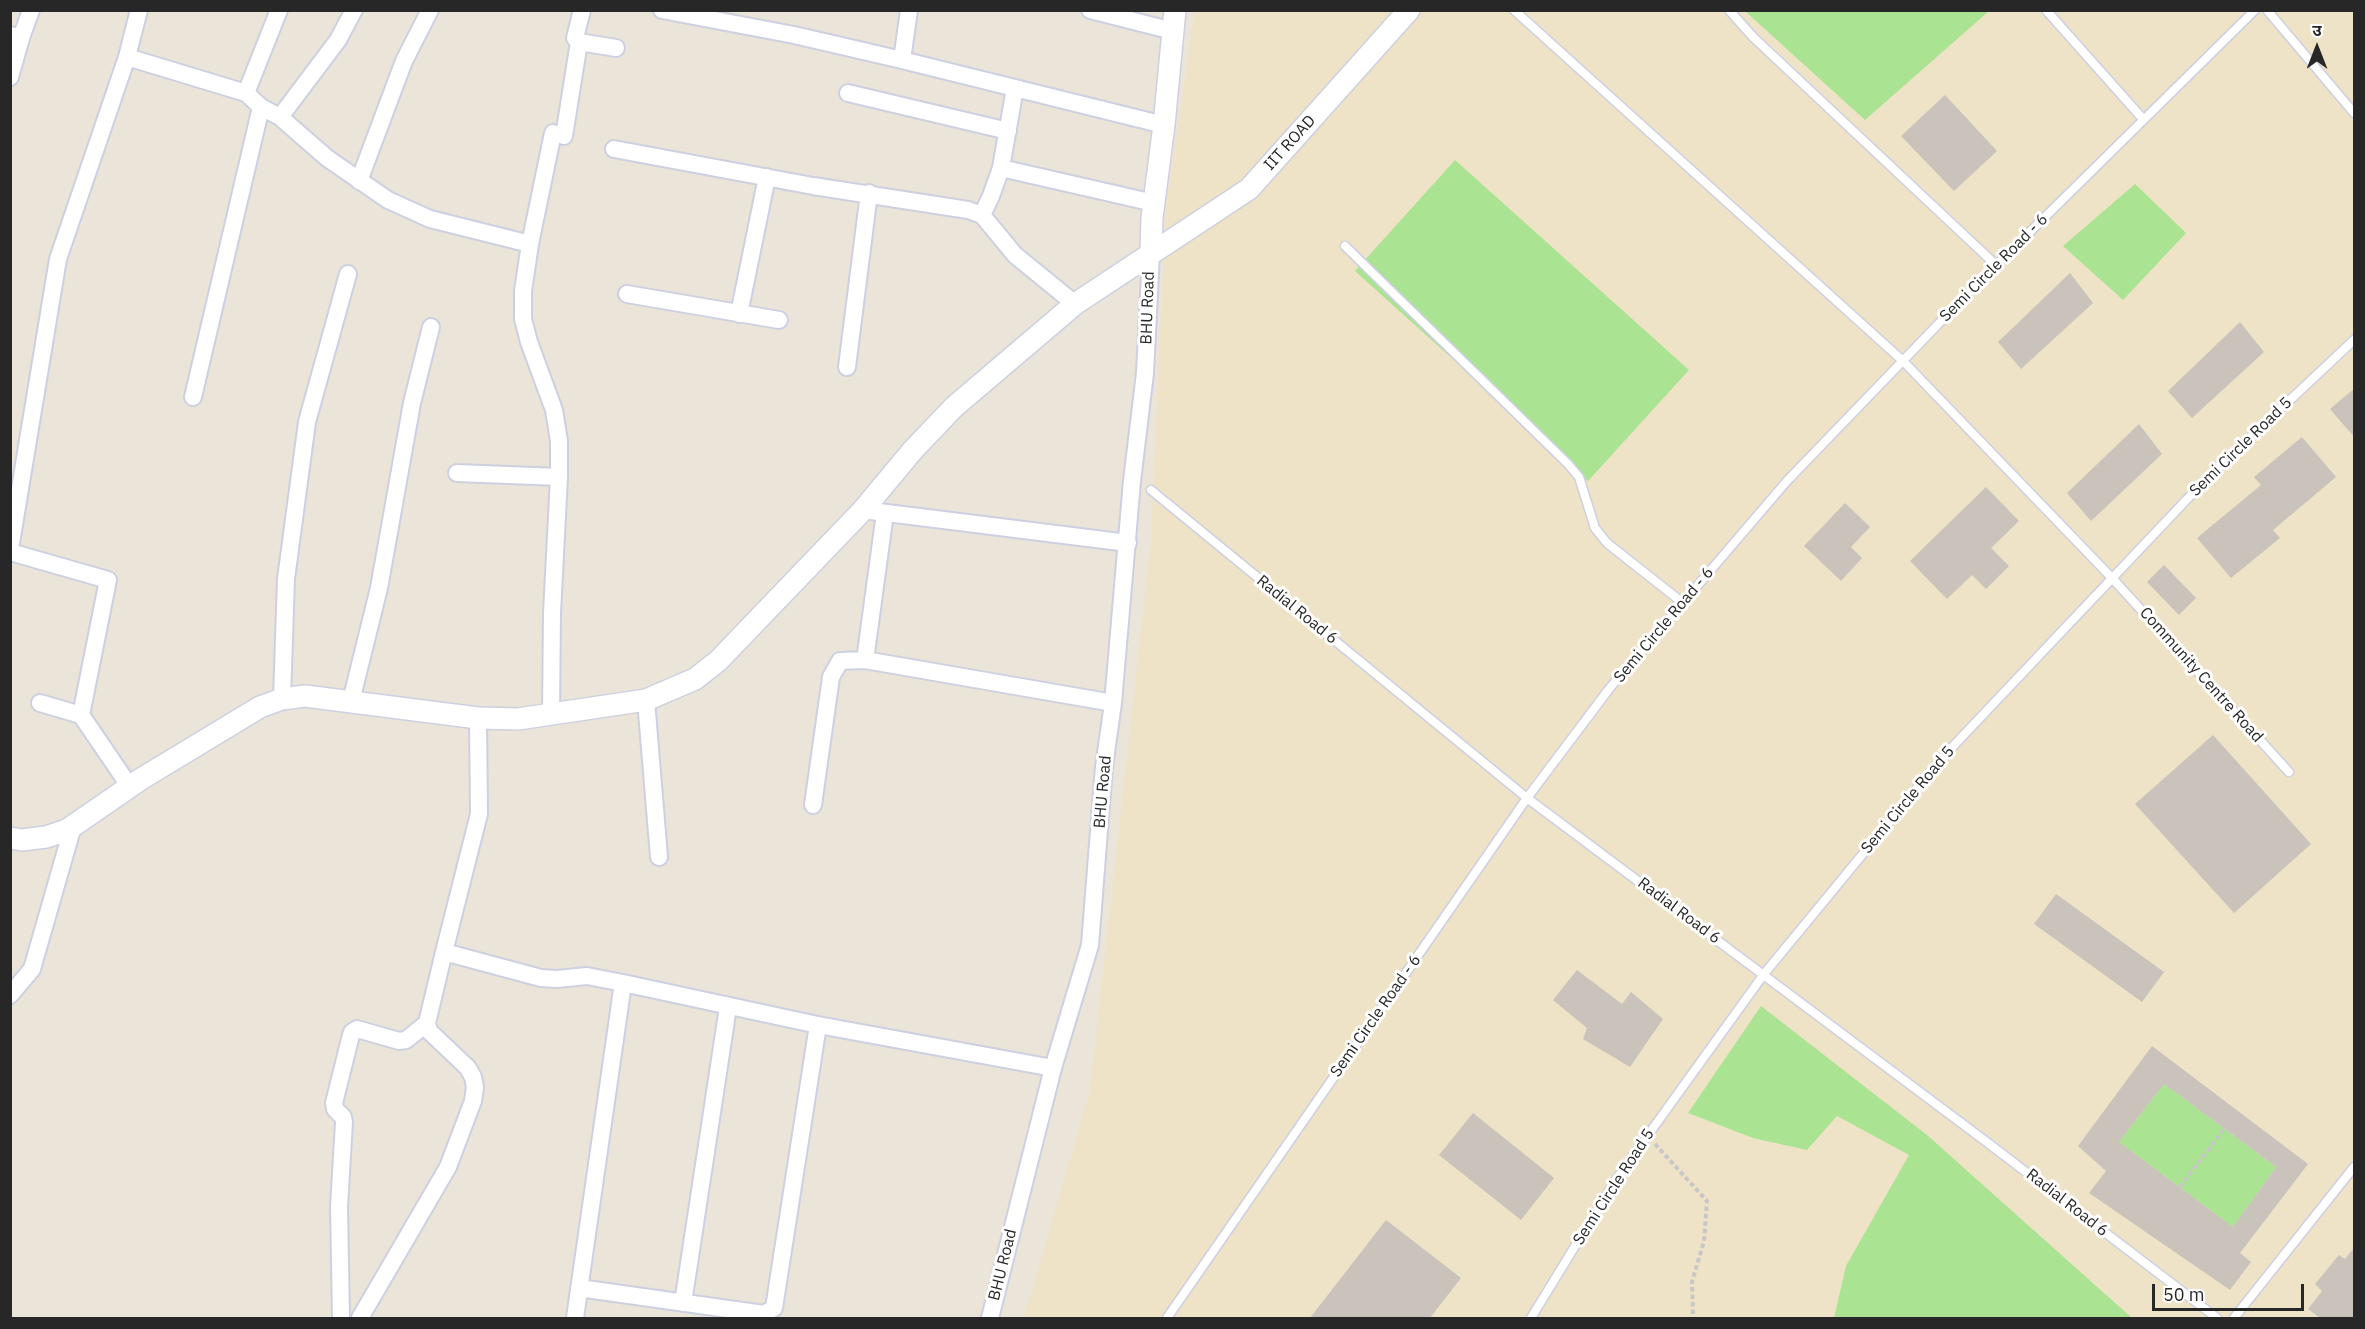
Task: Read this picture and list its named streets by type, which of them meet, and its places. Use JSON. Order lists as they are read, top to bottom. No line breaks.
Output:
{"streets":{"street":["IIT ROAD","BHU Road"],"lane":["Semi Circle Road - 6","Semi Circle Road 5","Radial Road 6","Community Centre Road"]},"crossings":[["IIT ROAD","BHU Road"],["Semi Circle Road - 6","Radial Road 6"],["Semi Circle Road - 6","Community Centre Road"],["Semi Circle Road 5","Radial Road 6"],["Semi Circle Road 5","Community Centre Road"]],"scale_bar":"50 m","north":"top"}
